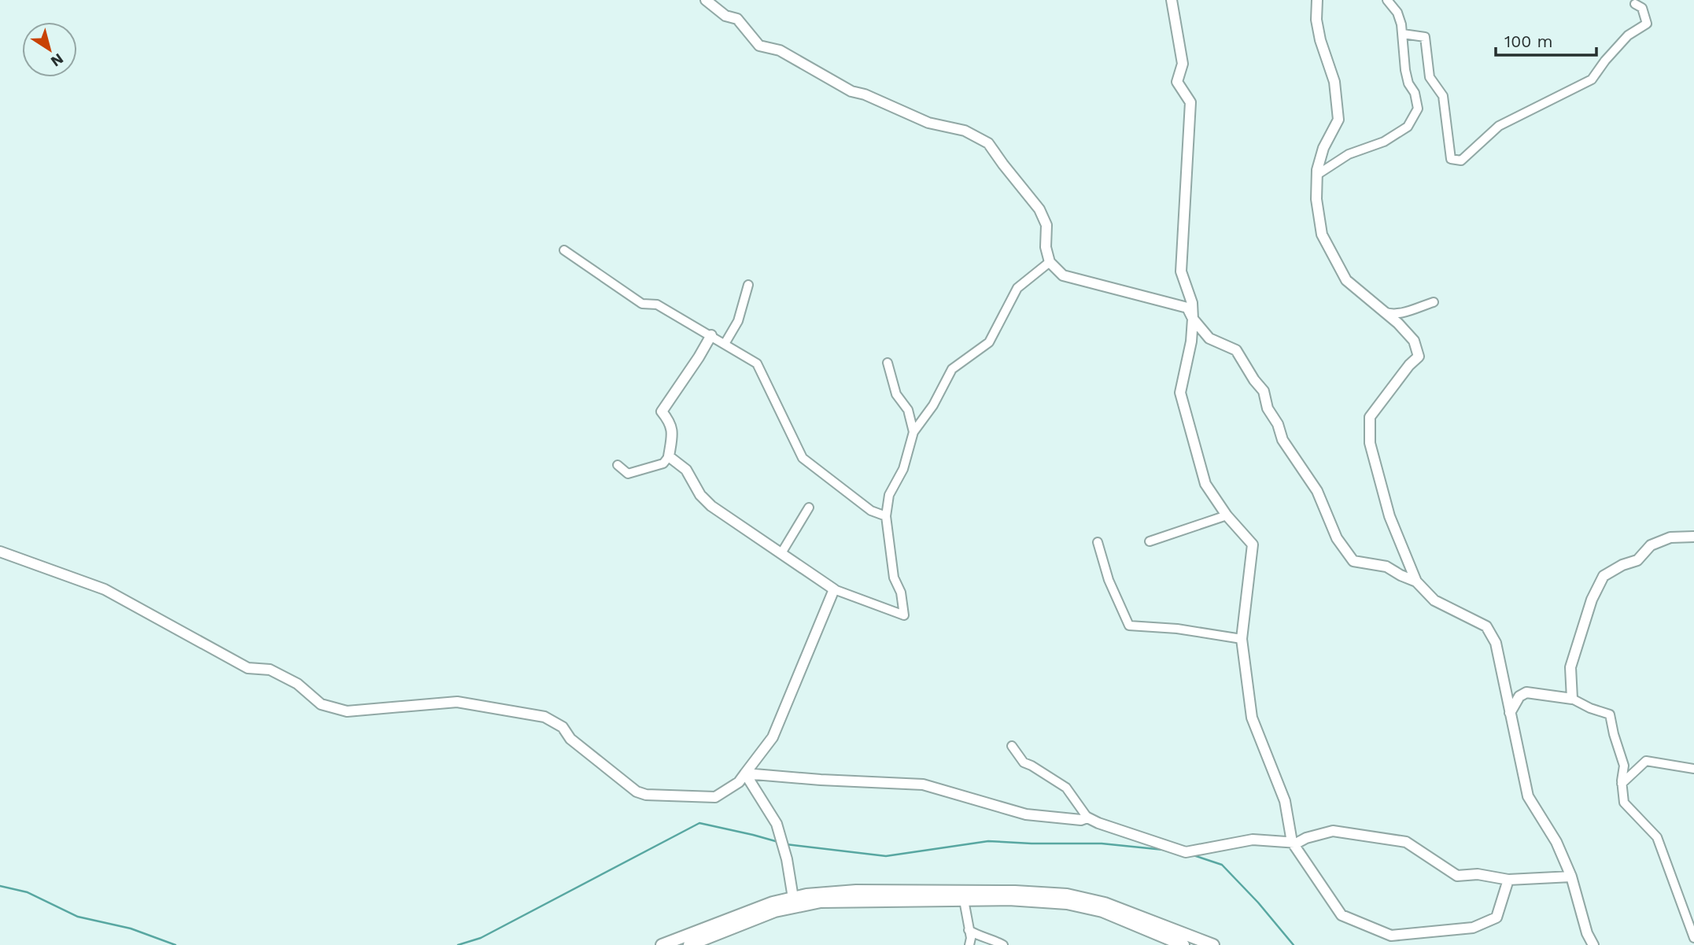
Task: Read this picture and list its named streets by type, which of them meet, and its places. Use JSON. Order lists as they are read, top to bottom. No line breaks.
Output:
{"scale_bar":"100 m","north":"bottom right"}
